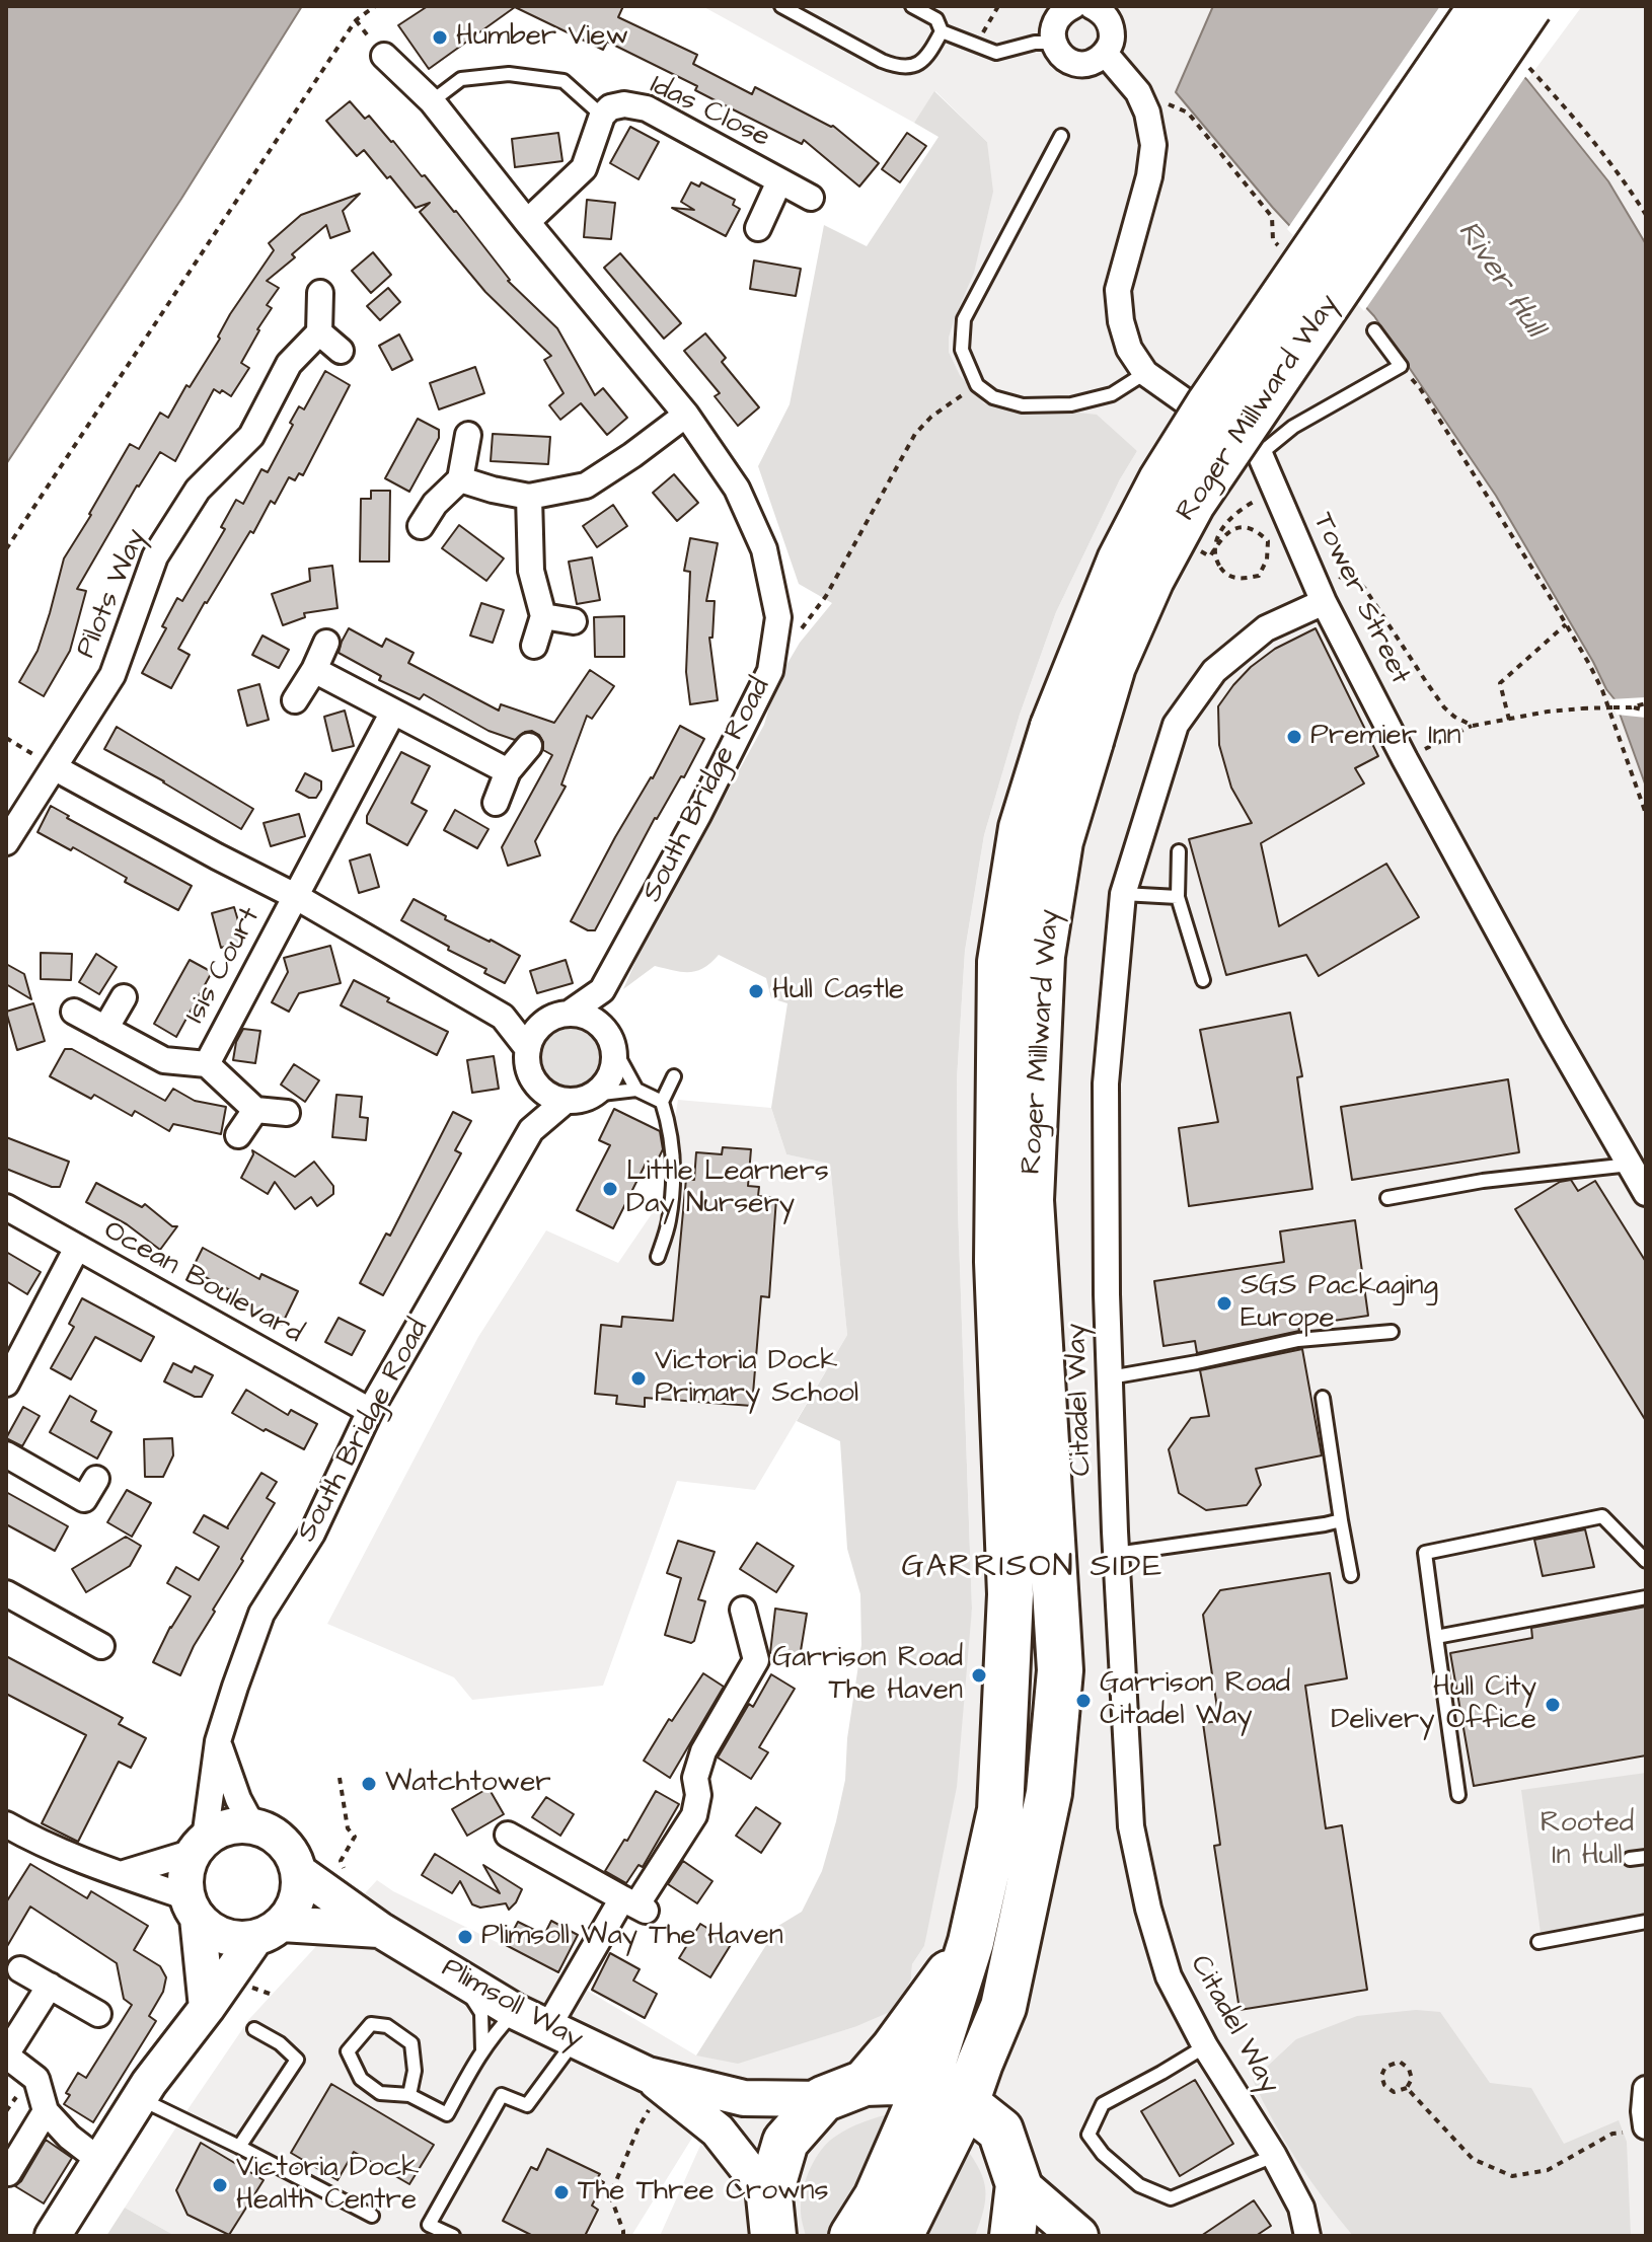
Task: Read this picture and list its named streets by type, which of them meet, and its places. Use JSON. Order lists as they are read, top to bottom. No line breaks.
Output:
{"streets":{"highway":["Roger Millward Way"],"street":["Idas Close","Pilots Way","Tower Street","South Bridge Road","Isis Court","Ocean Boulevard","Citadel Way","Plimsoll Way"]},"crossings":[["Tower Street","Citadel Way"],["South Bridge Road","Ocean Boulevard"],["South Bridge Road","Plimsoll Way"]],"districts":["GARRISON SIDE"],"water":["River Hull"],"parks":["Rooted In Hull"],"places":["Humber View","Premier Inn","Hull Castle","Little Learners Day Nursery","SGS Packaging Europe","Victoria Dock Primary School","Garrison Road The Haven","Garrison Road Citadel Way","Hull City Delivery Office","Watchtower","Plimsoll Way The Haven","Victoria Dock Health Centre","The Three Crowns"]}
